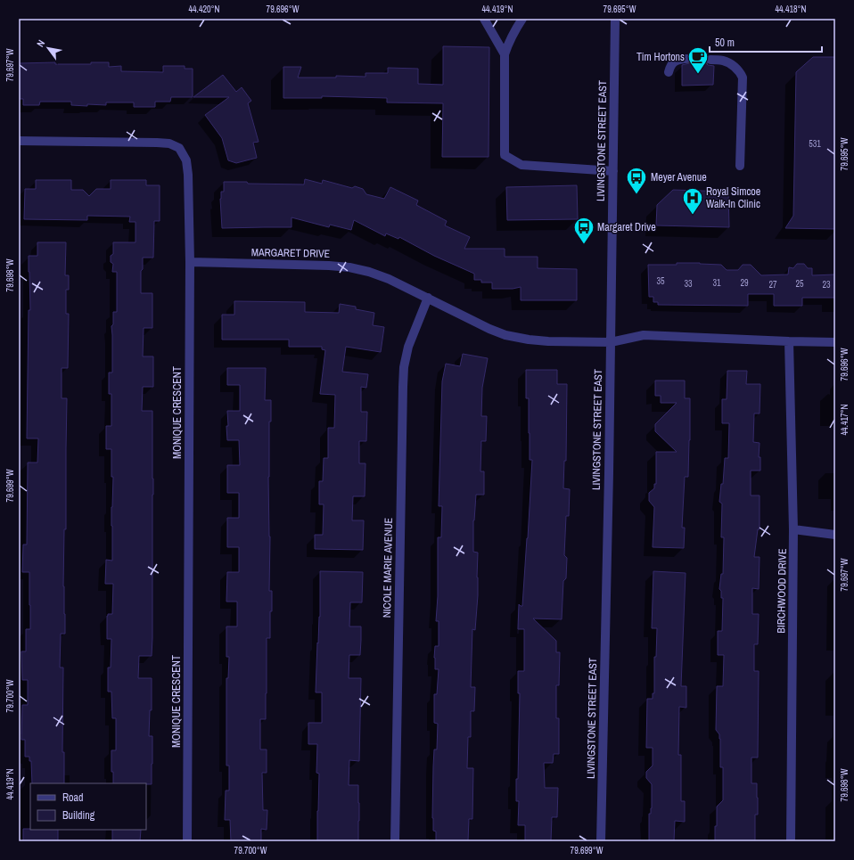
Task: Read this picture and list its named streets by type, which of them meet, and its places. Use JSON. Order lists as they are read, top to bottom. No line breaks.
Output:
{"streets":{"street":["LIVINGSTONE STREET EAST","MARGARET DRIVE","MONIQUE CRESCENT","NICOLE MARIE AVENUE","BIRCHWOOD DRIVE"]},"crossings":[["LIVINGSTONE STREET EAST","MARGARET DRIVE"],["MARGARET DRIVE","MONIQUE CRESCENT"],["MARGARET DRIVE","NICOLE MARIE AVENUE"]],"places":{"cafe":["Tim Hortons"],"bus stop":["Meyer Avenue","Margaret Drive"],"hospital":["Royal Simcoe Walk-In Clinic"]},"house_numbers":["531","35","31","29","33","25","27","23"],"legend":["Road","Building"],"scale_bar":"50 m","north":"top left","coordinates":["44.420°N","79.696°W","44.419°N","79.695°W","44.418°N","79.697°W","79.698°W","44.417°N","79.699°W","79.700°W"]}
